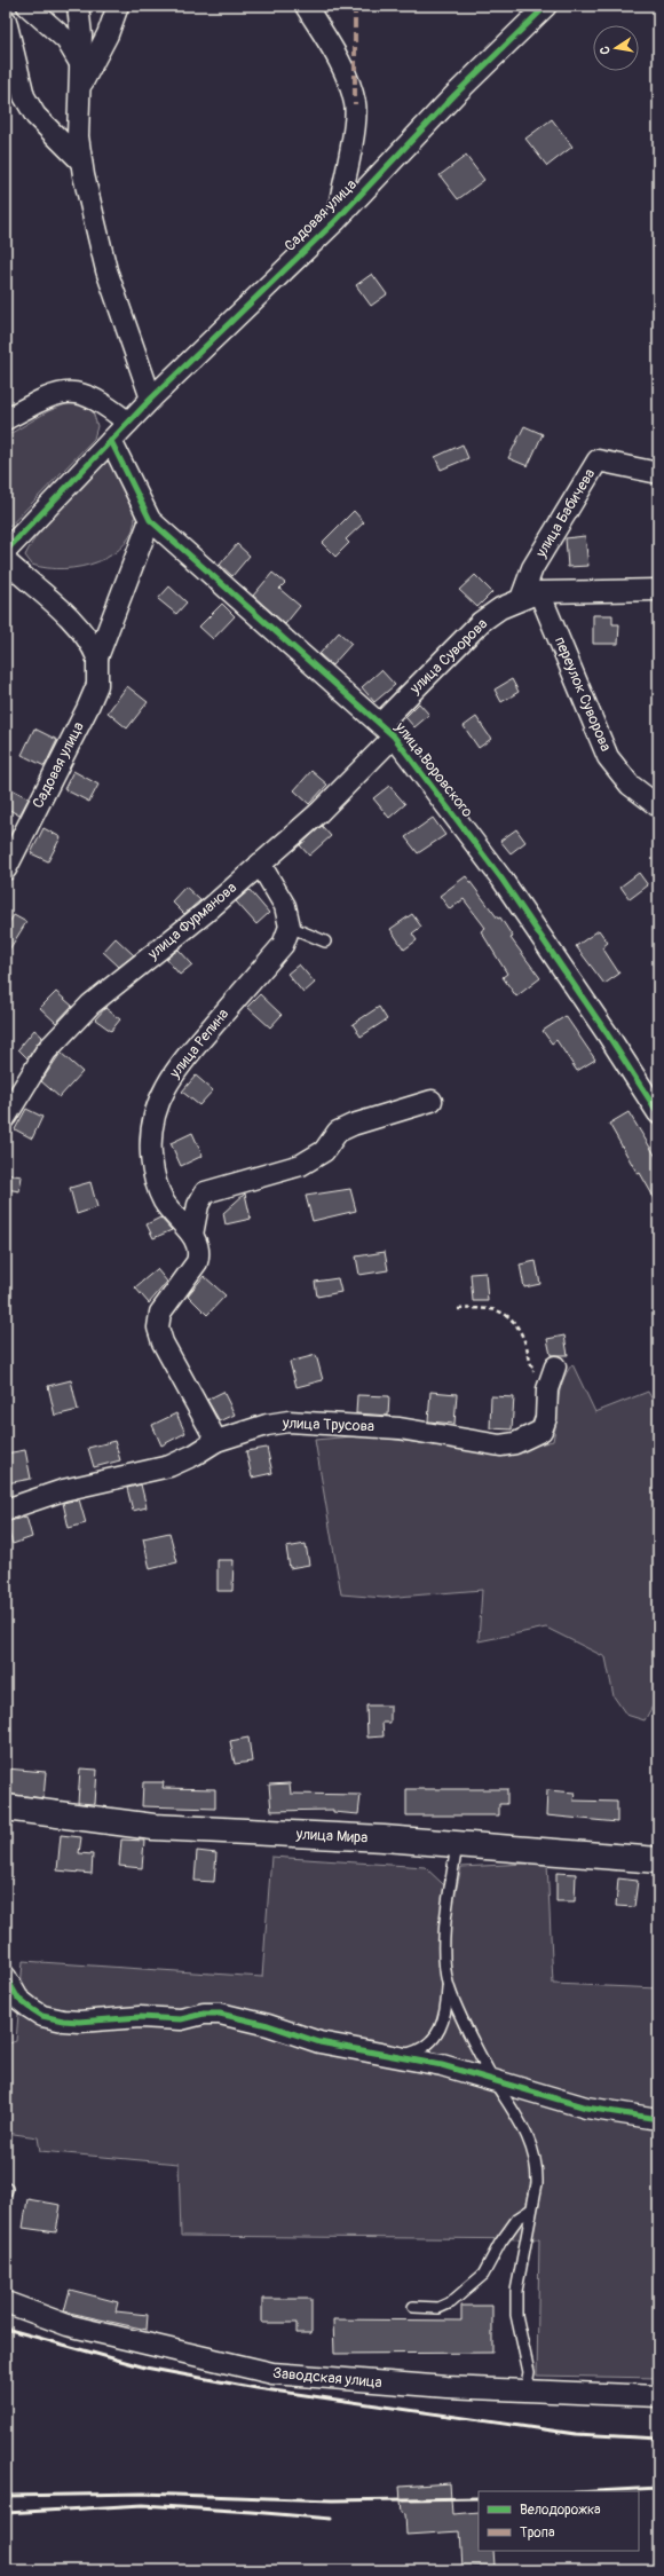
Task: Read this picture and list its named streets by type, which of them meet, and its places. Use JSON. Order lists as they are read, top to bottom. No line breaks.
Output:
{"streets":{"street":["Садовая улица","улица Бабичева","улица Суворова","переулок Суворова","улица Воровского","улица Фурманова","улица Репина","улица Трусова","улица Мира","Заводская улица"]},"crossings":[["Садовая улица","улица Воровского"],["улица Бабичева","улица Суворова"],["улица Бабичева","переулок Суворова"],["улица Суворова","переулок Суворова"],["улица Суворова","улица Воровского"],["улица Суворова","улица Фурманова"],["улица Воровского","улица Фурманова"],["улица Репина","улица Трусова"]],"legend":["Велодорожка","Тропа"],"north":"left"}
